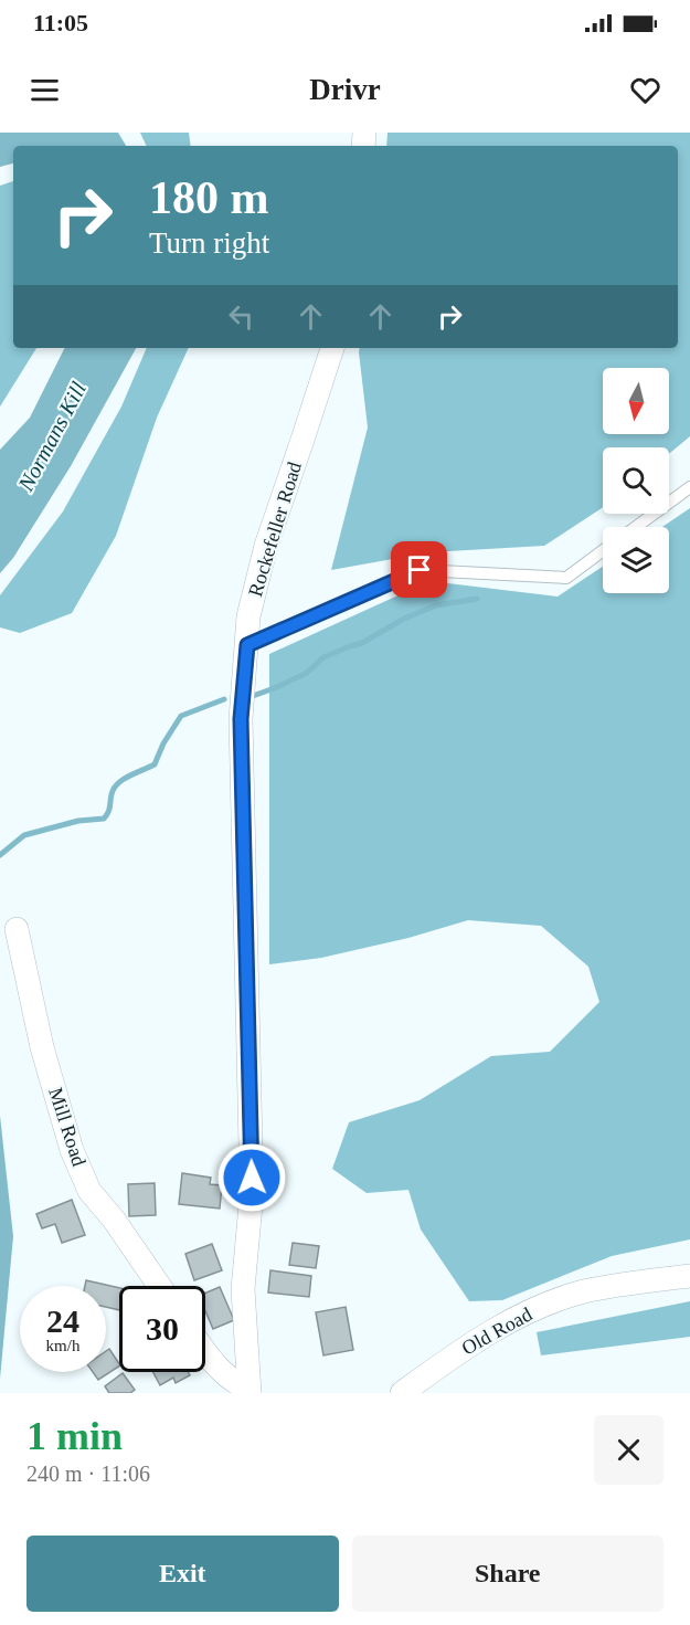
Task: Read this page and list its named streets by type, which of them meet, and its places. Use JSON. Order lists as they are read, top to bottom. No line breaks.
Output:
{"streets":{"street":["Rockefeller Road","Mill Road","Old Road"]},"water":["Normans Kill"],"north":"bottom","page":{"status":"11:05","header":"Drivr","turn":["180 m","Turn right"],"speed":"24 km/h","limit":"30","heading":["1 min","240 m · 11:06"],"buttons":["Exit","Share"]}}
